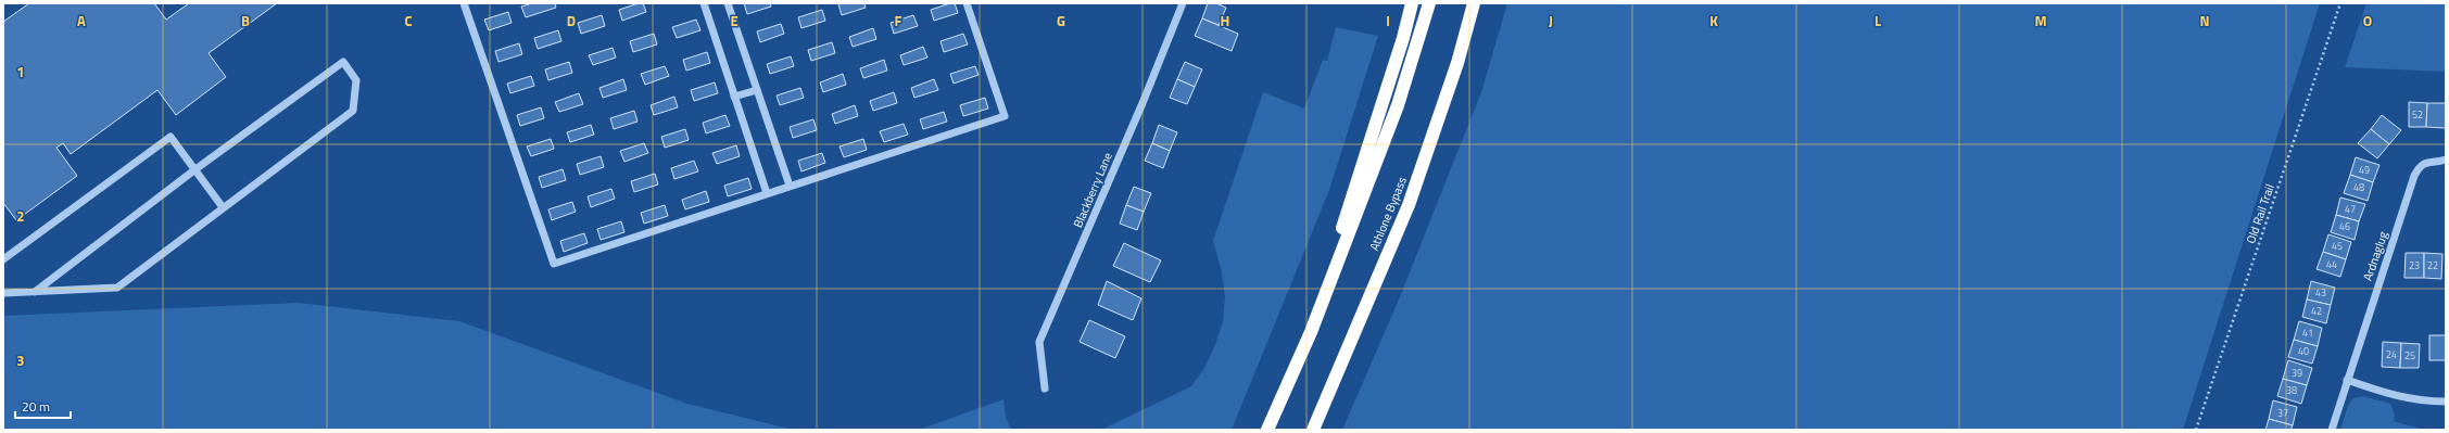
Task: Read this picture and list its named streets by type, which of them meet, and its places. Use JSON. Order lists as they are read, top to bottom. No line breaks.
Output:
{"streets":{"highway":["Athlone Bypass"],"street":["Blackberry Lane","Ardnaglug"],"path":["Old Rail Trail"]},"house_numbers":["52","49","48","47","46","45","44","23","22","43","42","41","40","24","25","39","38","37"],"scale_bar":"20 m","grid":{"columns":["A","B","C","D","E","F","G","H","I","J","K","L","M","N","O"],"rows":["1","2","3"]}}
